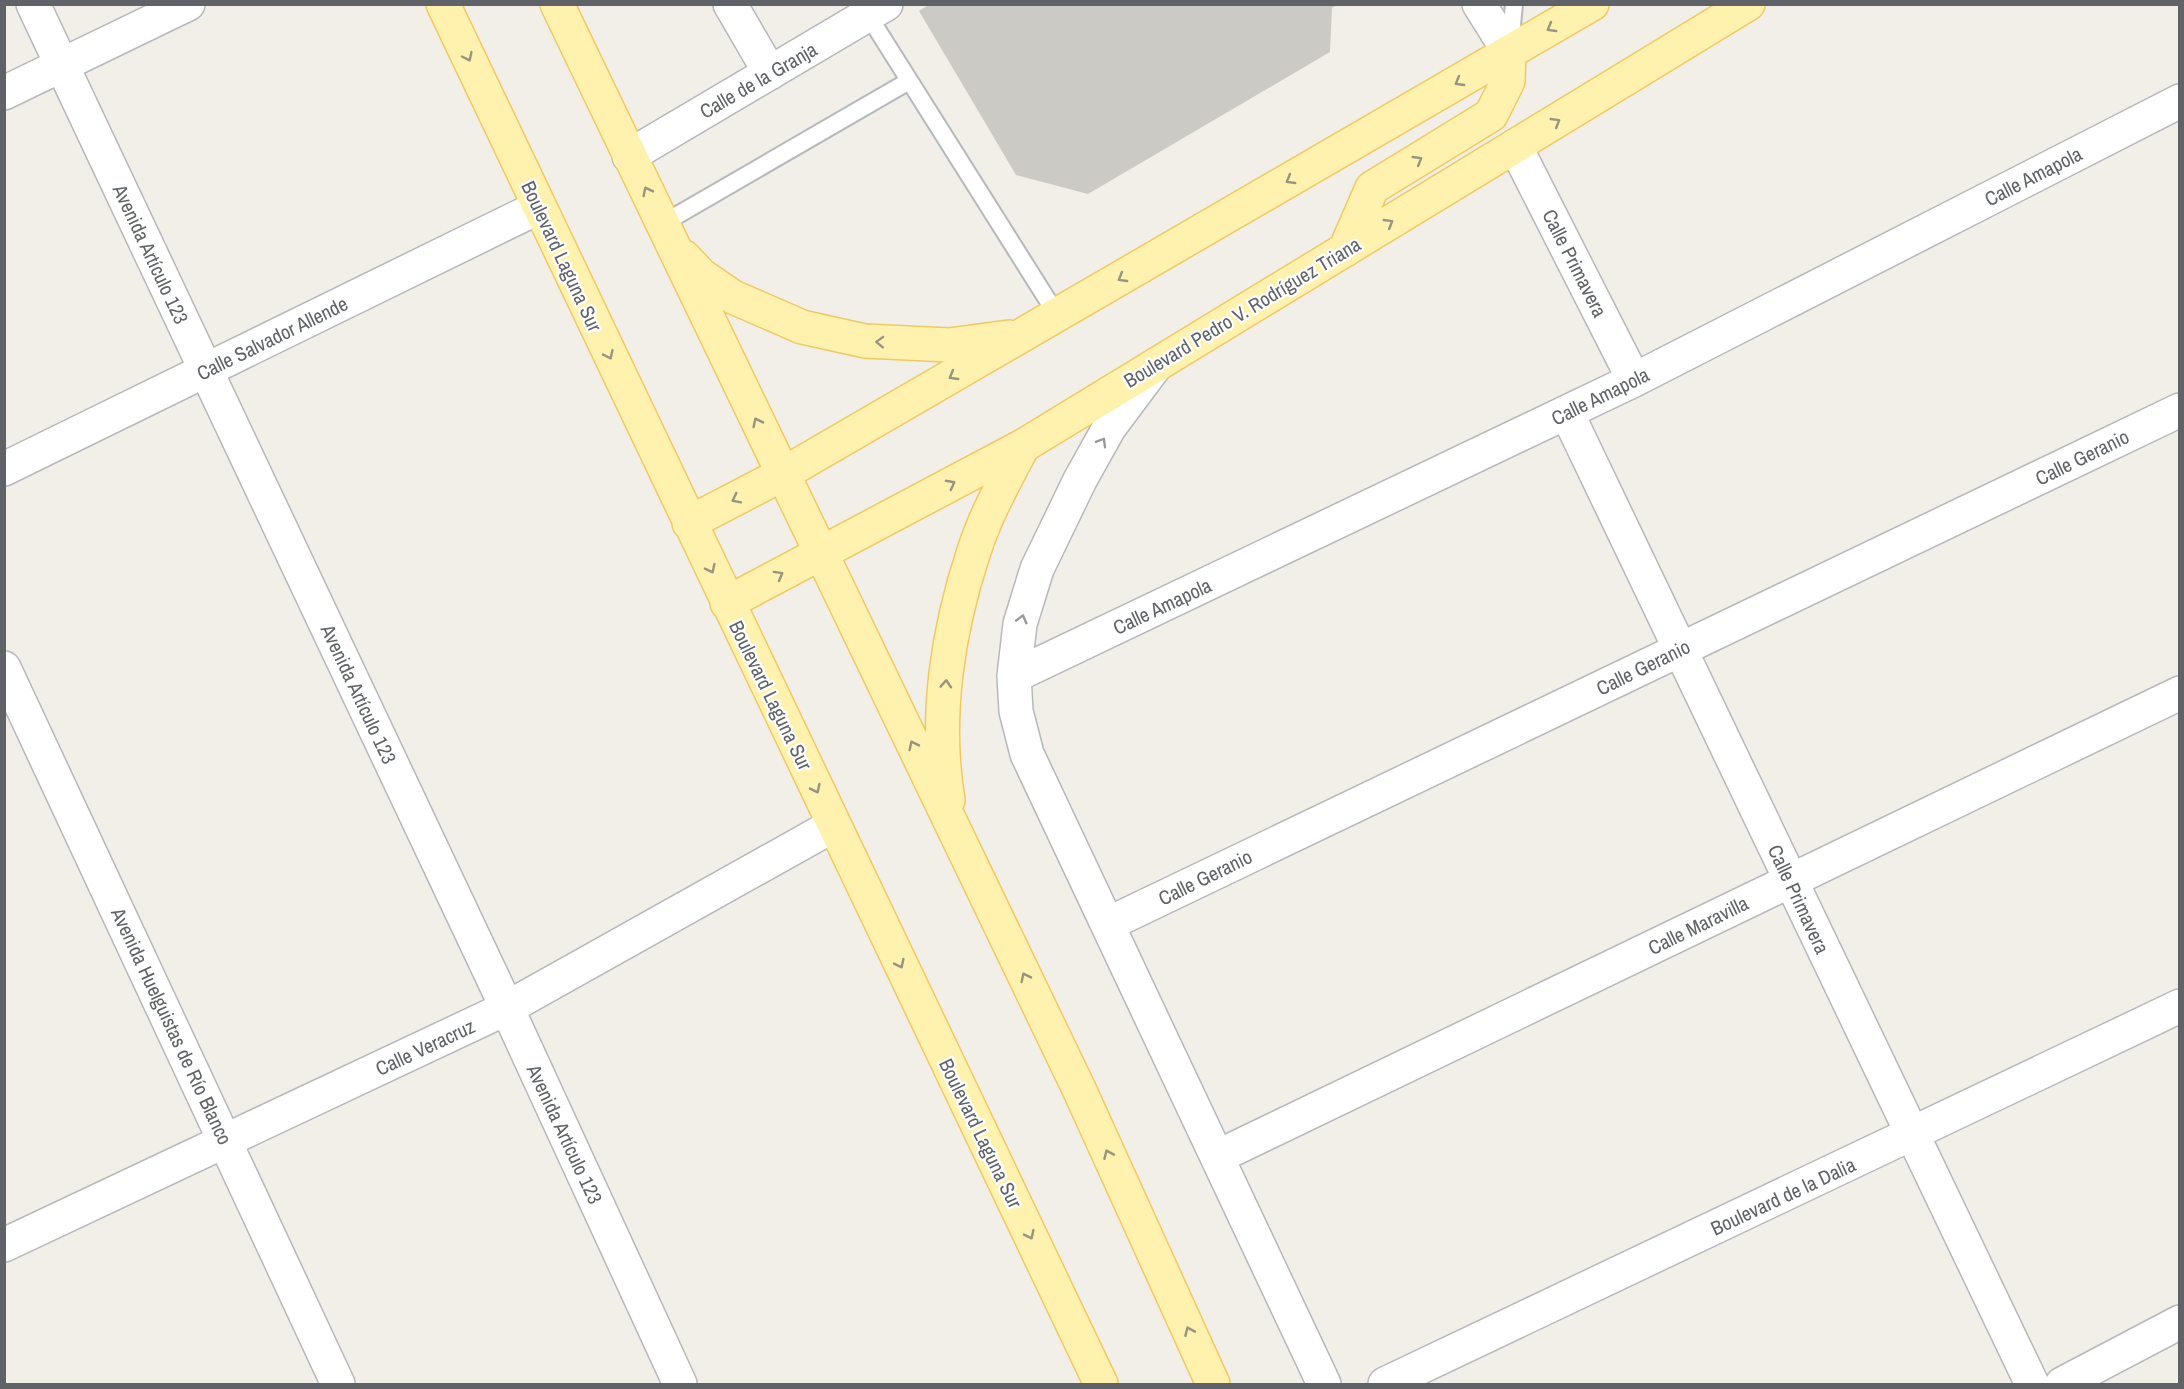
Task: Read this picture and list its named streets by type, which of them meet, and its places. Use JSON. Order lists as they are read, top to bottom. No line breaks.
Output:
{"streets":{"main road":["Boulevard Laguna Sur","Boulevard Pedro V. Rodríguez Triana"],"street":["Calle de la Granja","Calle Amapola","Avenida Artículo 123","Calle Primavera","Calle Salvador Allende","Calle Geranio","Calle Maravilla","Avenida Huelguistas de Río Blanco","Calle Veracruz","Boulevard de la Dalia"]},"crossings":[["Calle Amapola","Calle Primavera"],["Avenida Artículo 123","Calle Salvador Allende"],["Avenida Artículo 123","Calle Veracruz"],["Boulevard Laguna Sur","Boulevard Pedro V. Rodríguez Triana"],["Boulevard Laguna Sur","Calle Salvador Allende"],["Boulevard Laguna Sur","Calle Veracruz"],["Calle Primavera","Boulevard Pedro V. Rodríguez Triana"],["Calle Primavera","Calle Geranio"],["Calle Primavera","Calle Maravilla"],["Calle Primavera","Boulevard de la Dalia"],["Avenida Huelguistas de Río Blanco","Calle Veracruz"]]}
